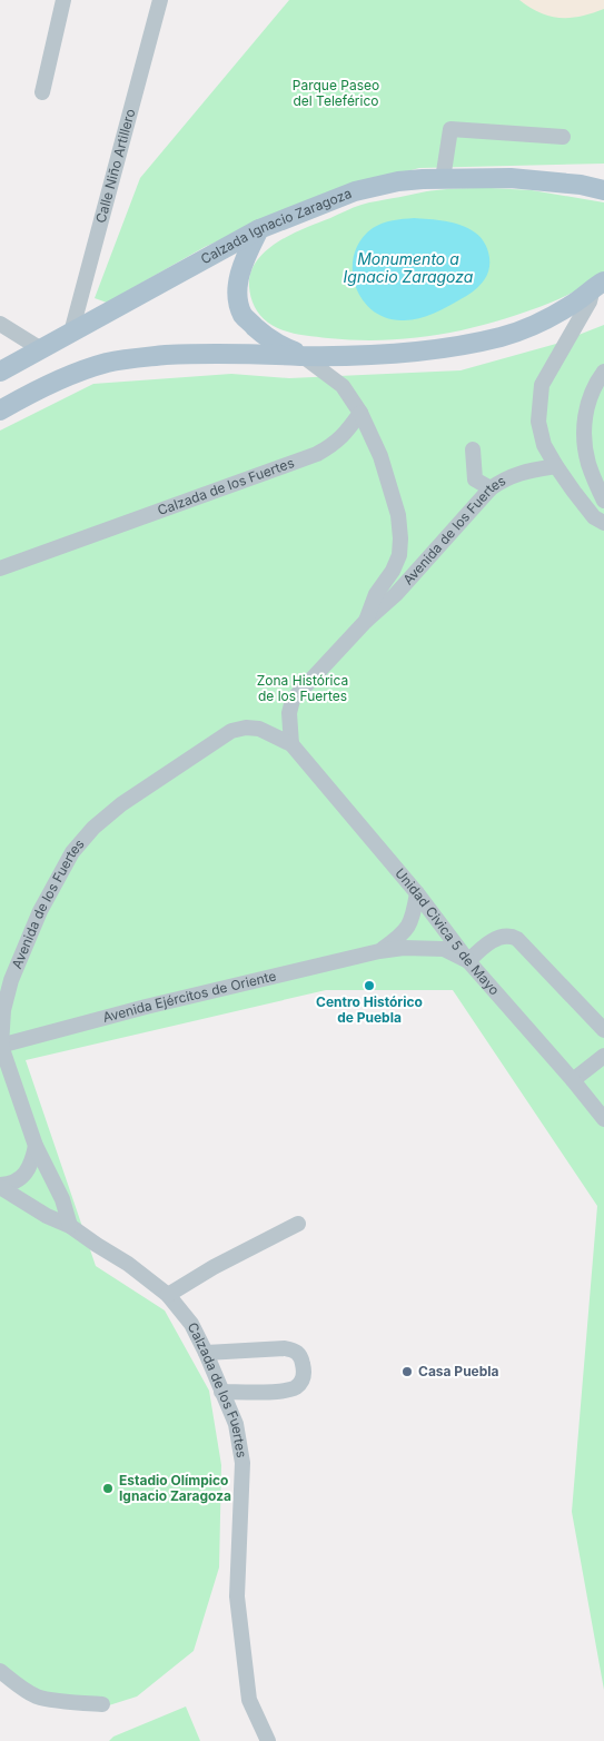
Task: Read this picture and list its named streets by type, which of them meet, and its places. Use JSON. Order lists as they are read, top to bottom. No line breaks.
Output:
{"streets":{"main road":["Calzada Ignacio Zaragoza"],"street":["Calle Niño Artillero","Calzada de los Fuertes","Avenida de los Fuertes","Unidad Civica 5 de Mayo","Avenida Ejércitos de Oriente"]},"crossings":[["Calle Niño Artillero","Calzada Ignacio Zaragoza"],["Calzada de los Fuertes","Avenida de los Fuertes"],["Avenida de los Fuertes","Unidad Civica 5 de Mayo"],["Avenida de los Fuertes","Avenida Ejércitos de Oriente"],["Unidad Civica 5 de Mayo","Avenida Ejércitos de Oriente"]],"water":["Monumento a Ignacio Zaragoza"],"parks":["Parque Paseo del Teleférico","Zona Histórica de los Fuertes"],"places":["Centro Histórico de Puebla","Casa Puebla","Estadio Olímpico Ignacio Zaragoza"]}
